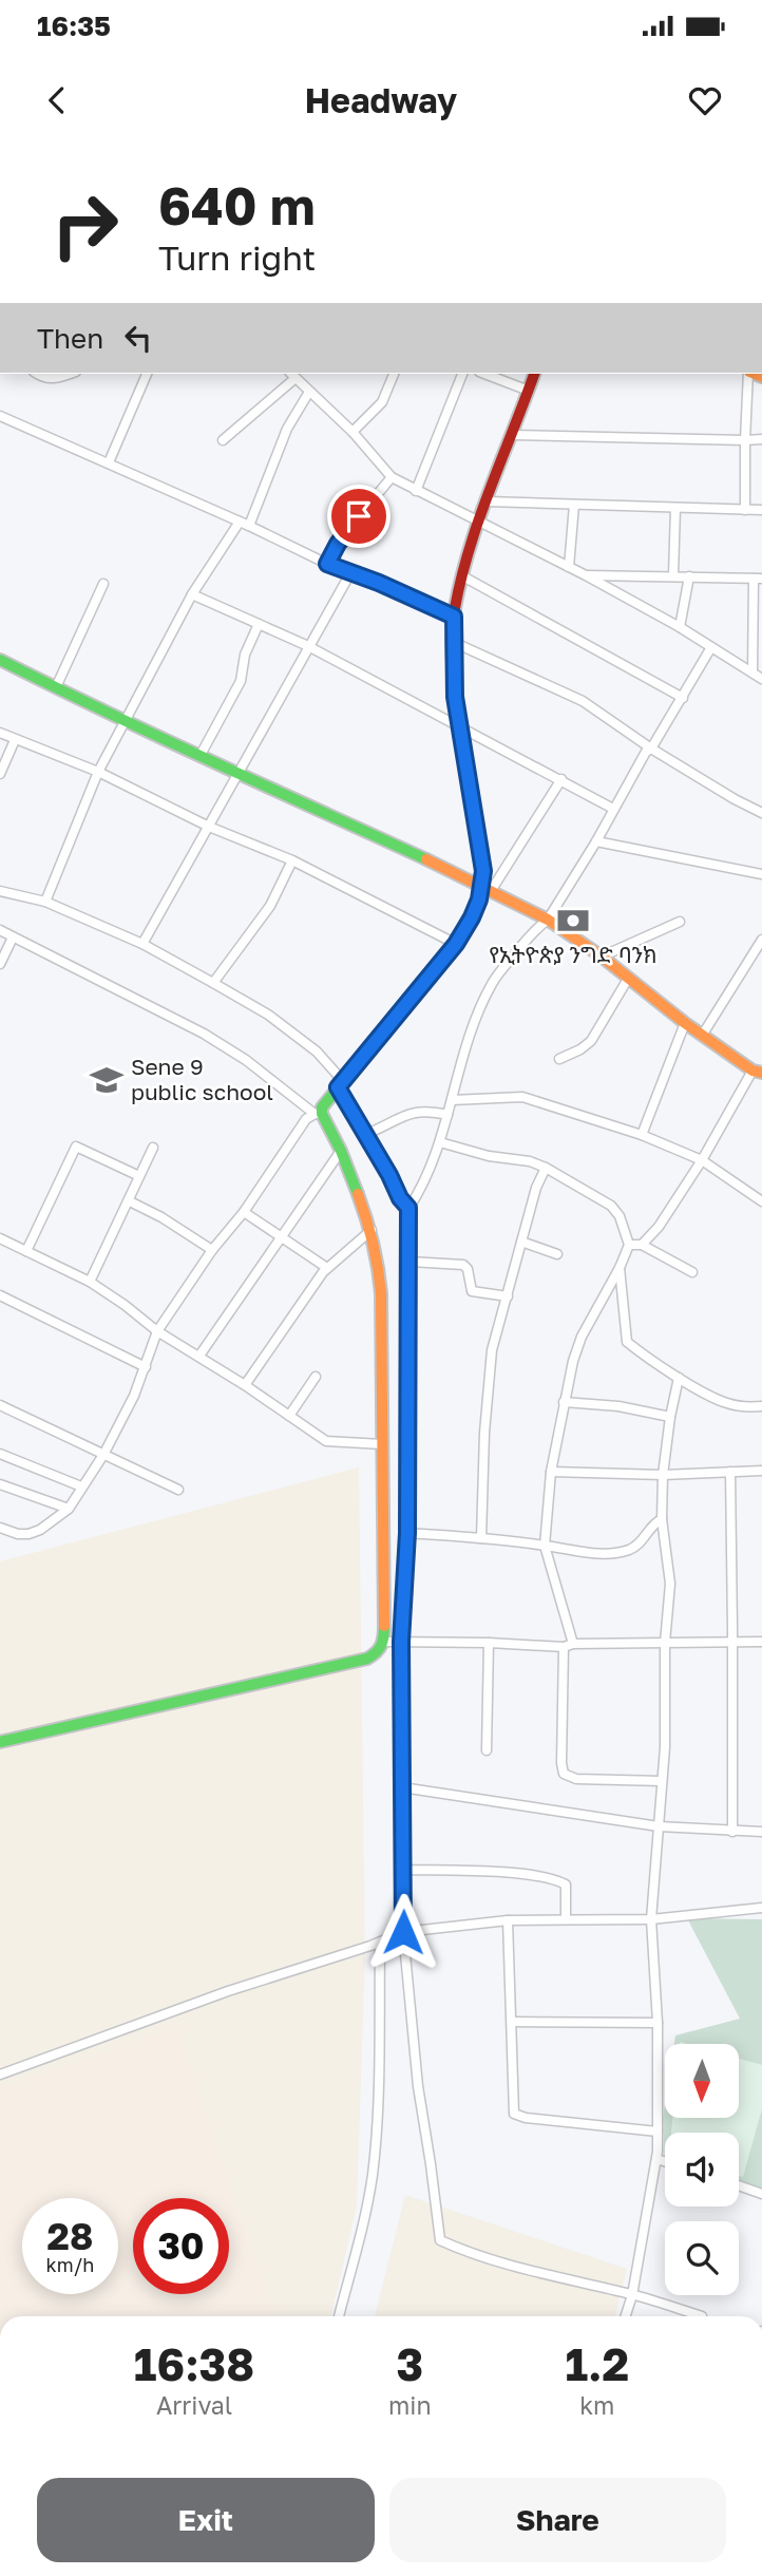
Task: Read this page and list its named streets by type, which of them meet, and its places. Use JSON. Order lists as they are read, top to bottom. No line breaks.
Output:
{"places":{"bank":["የኢትዮጵያ ንግድ ባንክ"],"school or university":["Sene 9 public school"]},"north":"bottom","page":{"status":"16:35","header":"Headway","turn":["640 m","Turn right"],"then":"Then","speed":"28 km/h","limit":"30","eta":["16:38","Arrival","3","min","1.2","km"],"buttons":["Exit","Share"]}}
